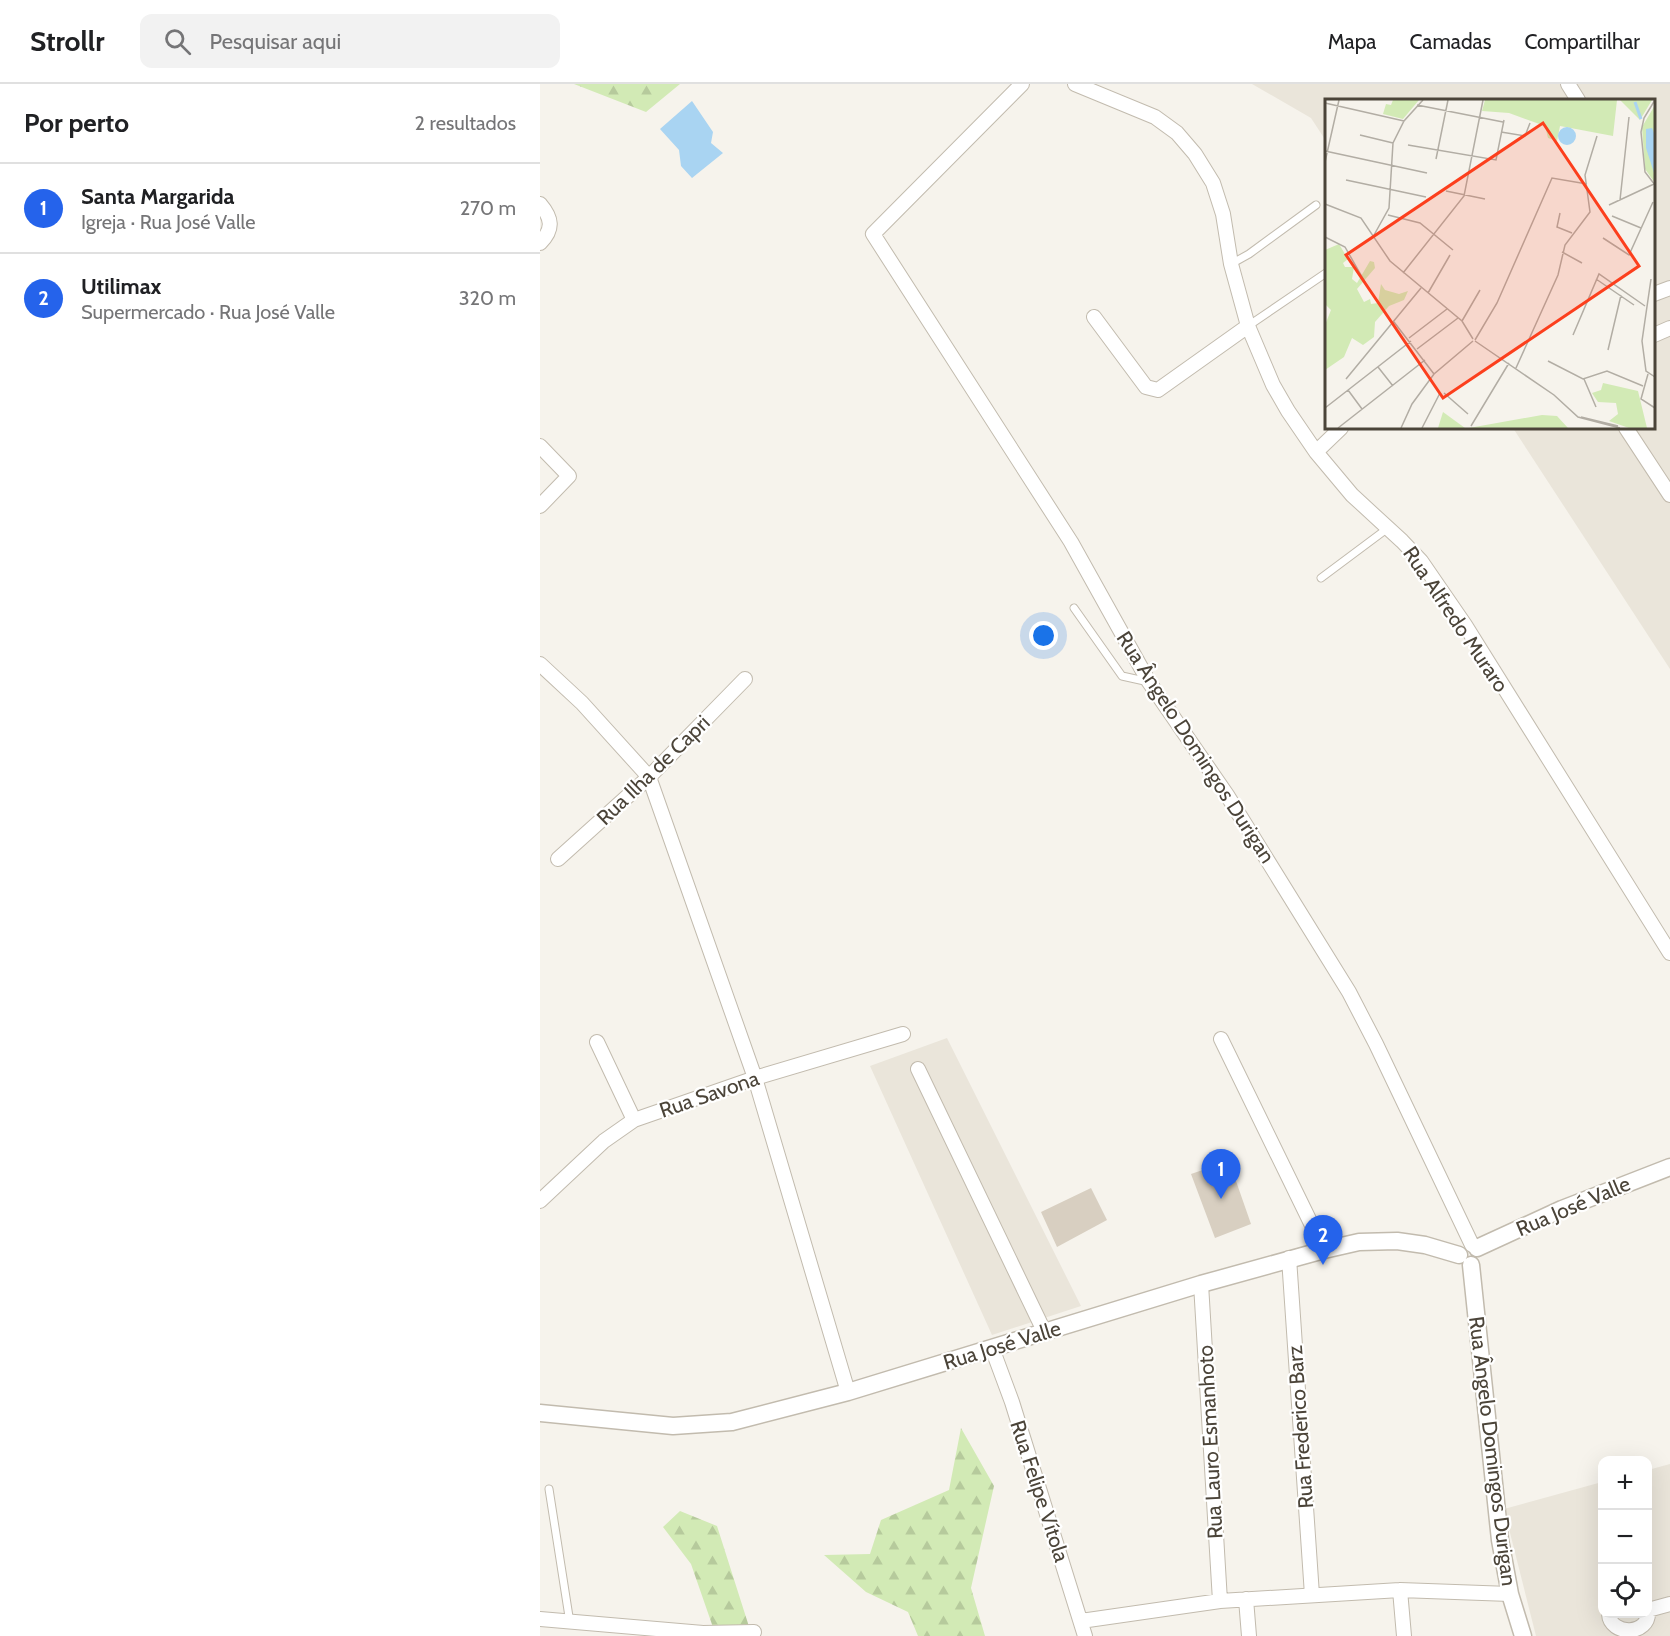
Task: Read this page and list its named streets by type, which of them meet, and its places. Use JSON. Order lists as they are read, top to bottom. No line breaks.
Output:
{"streets":{"street":["Rua Alfredo Muraro","Rua Ângelo Domingos Durigan","Rua Ilha de Capri","Rua Savona","Rua José Valle","Rua Frederico Barz","Rua Lauro Esmanhoto","Rua Felipe Vítola"]},"crossings":[["Rua Ângelo Domingos Durigan","Rua José Valle"],["Rua José Valle","Rua Frederico Barz"],["Rua José Valle","Rua Lauro Esmanhoto"],["Rua José Valle","Rua Felipe Vítola"]],"page":{"header":"Strollr","search":"Pesquisar aqui","nav":["Mapa","Camadas","Compartilhar"],"heading":["Por perto","2 resultados"],"list":[{"mark":"1","name":"Santa Margarida","note":"Igreja · Rua José Valle","value":"270 m"},{"mark":"2","name":"Utilimax","note":"Supermercado · Rua José Valle","value":"320 m"}],"pins":["1","2"],"map_buttons":["+","−"]}}
